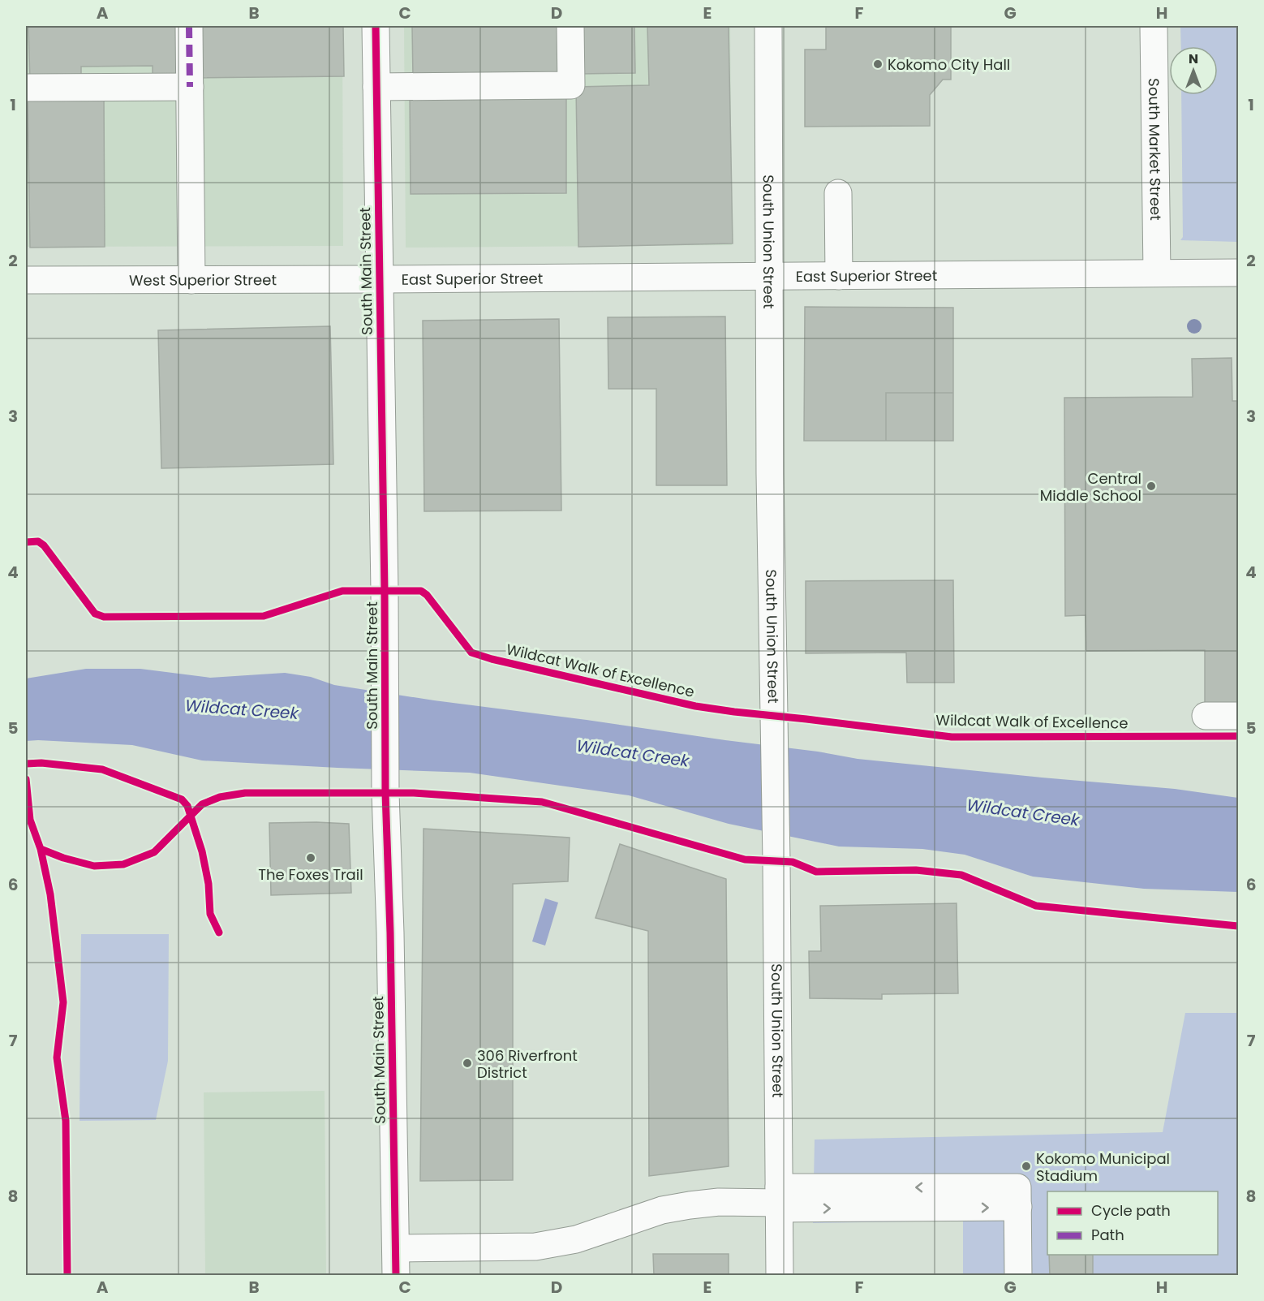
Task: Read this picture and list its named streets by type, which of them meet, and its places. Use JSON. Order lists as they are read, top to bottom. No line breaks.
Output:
{"streets":{"street":["South Market Street","South Union Street","South Main Street","East Superior Street","West Superior Street"],"cycle path":["Wildcat Walk of Excellence"]},"crossings":[["South Market Street","East Superior Street"],["South Union Street","East Superior Street"],["South Main Street","East Superior Street"],["South Main Street","West Superior Street"],["East Superior Street","West Superior Street"]],"water":["Wildcat Creek"],"places":["Kokomo City Hall","Central Middle School","The Foxes Trail","306 Riverfront District","Kokomo Municipal Stadium"],"legend":["Cycle path","Path"],"north":"top","grid":{"columns":["A","B","C","D","E","F","G","H"],"rows":["1","2","3","4","5","6","7","8"]}}
